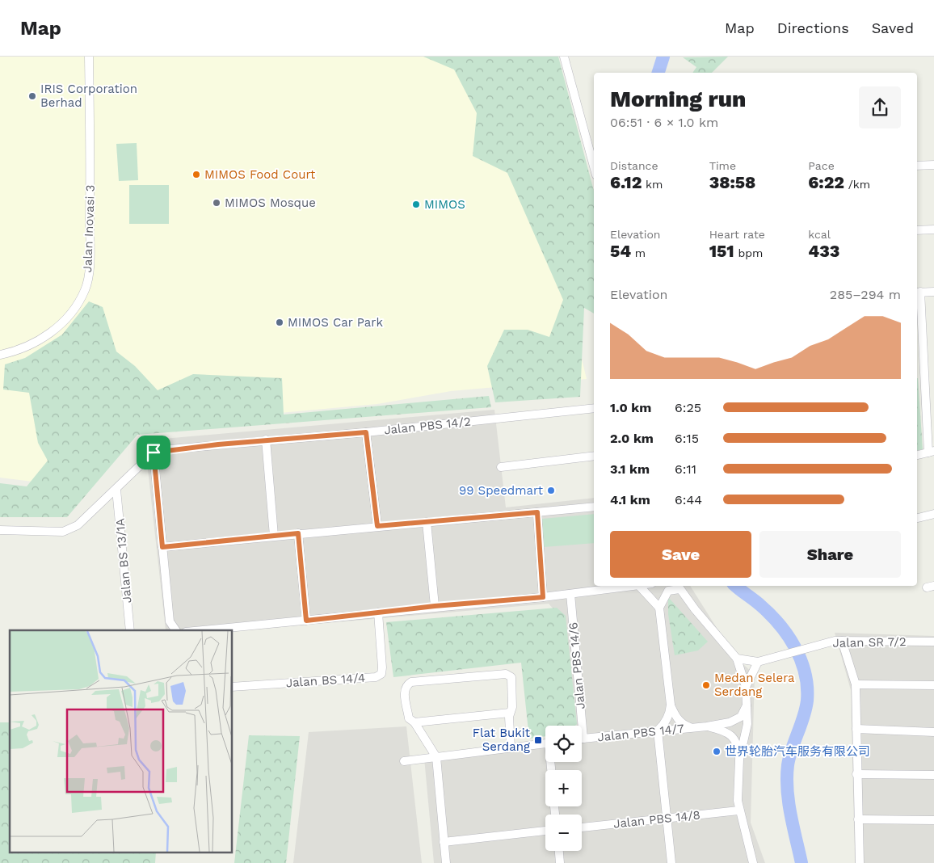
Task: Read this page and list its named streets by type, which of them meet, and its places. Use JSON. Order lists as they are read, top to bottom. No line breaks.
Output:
{"streets":{"street":["Jalan Inovasi 3","Jalan PBS 14/2","Jalan BS 13/1A","Jalan SR 7/2","Jalan PBS 14/6","Jalan BS 14/4","Jalan PBS 14/7","Jalan PBS 14/8"]},"crossings":[["Jalan PBS 14/6","Jalan PBS 14/7"]],"places":{"other":["IRIS Corporation Berhad","MIMOS Food Court","MIMOS Mosque","MIMOS","MIMOS Car Park","99 Speedmart","Medan Selera Serdang","世界轮胎汽车服务有限公司"],"transit":["Flat Bukit Serdang"]},"page":{"header":"Map","nav":["Map","Directions","Saved"],"heading":["Morning run","06:51 · 6 × 1.0 km"],"stats":[["Distance","6.12 km"],["Time","38:58"],["Pace","6:22 /km"],["Elevation","54 m"],["Heart rate","151 bpm"],["kcal","433"]],"chart":["Elevation","285–294 m"],"list":[{"name":"1.0 km","note":"6:25"},{"name":"2.0 km","note":"6:15"},{"name":"3.1 km","note":"6:11"},{"name":"4.1 km","note":"6:44"}],"buttons":["Save","Share"],"map_buttons":["+","−"]}}
